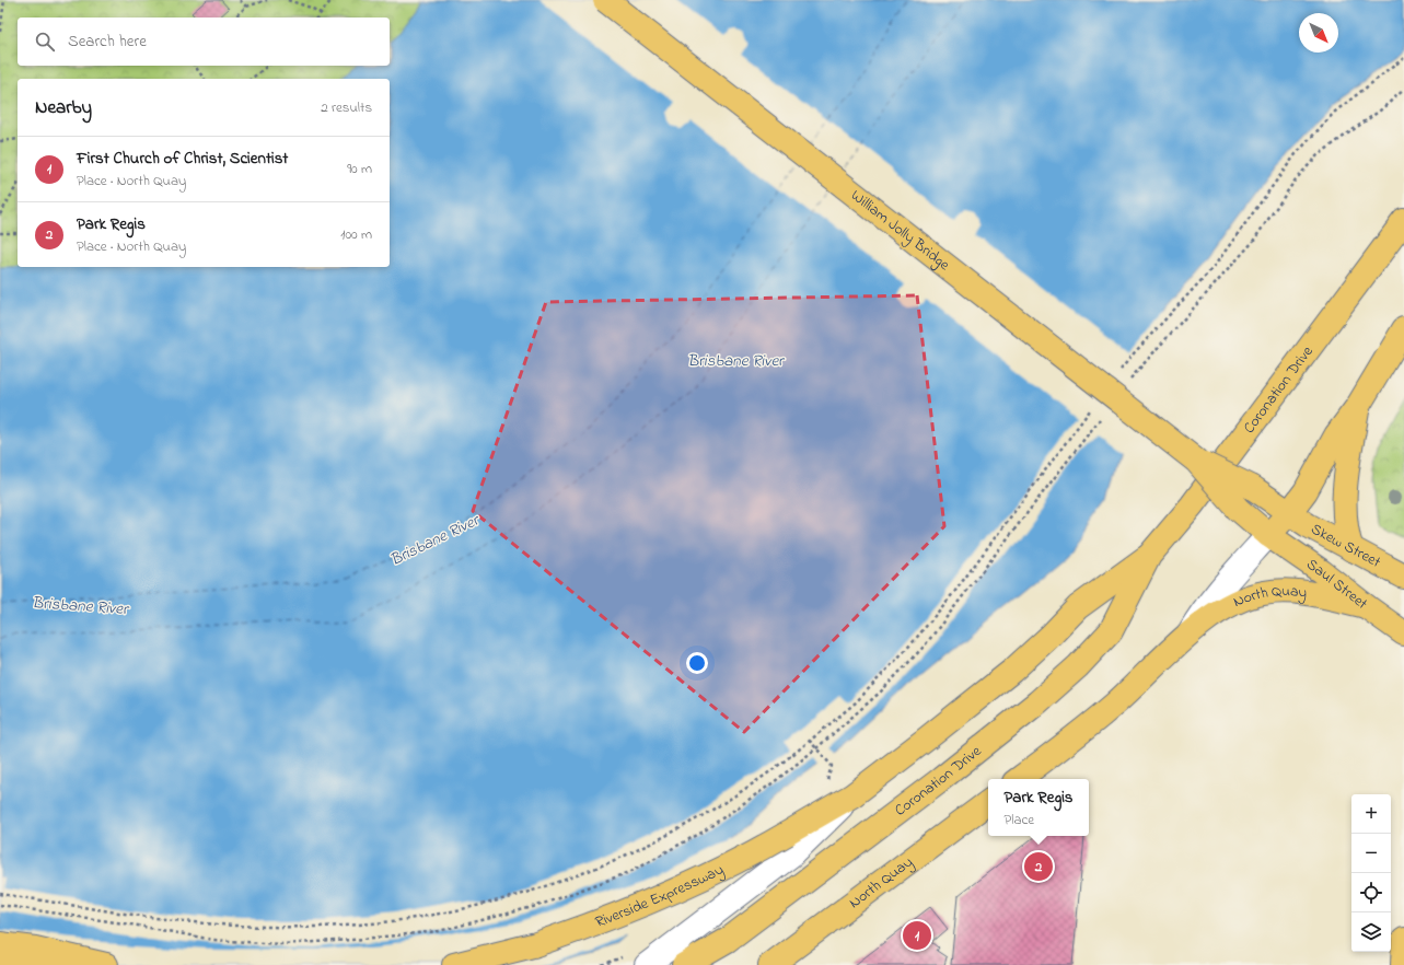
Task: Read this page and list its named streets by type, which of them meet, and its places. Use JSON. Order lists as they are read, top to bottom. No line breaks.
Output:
{"streets":{"main road":["William Jolly Bridge","Coronation Drive","Skew Street","Saul Street","North Quay","Riverside Expressway"]},"crossings":[["William Jolly Bridge","Skew Street"],["William Jolly Bridge","Saul Street"],["William Jolly Bridge","North Quay"],["Coronation Drive","Riverside Expressway"],["Saul Street","North Quay"]],"water":["Brisbane River"],"north":"bottom right","page":{"search":"Search here","heading":["Nearby","2 results"],"list":[{"mark":"1","name":"First Church of Christ, Scientist","note":"Place · North Quay","value":"90 m"},{"mark":"2","name":"Park Regis","note":"Place · North Quay","value":"100 m"}],"popup":["Park Regis","Place"],"map_buttons":["+","−"],"pins":["2","1"]}}
